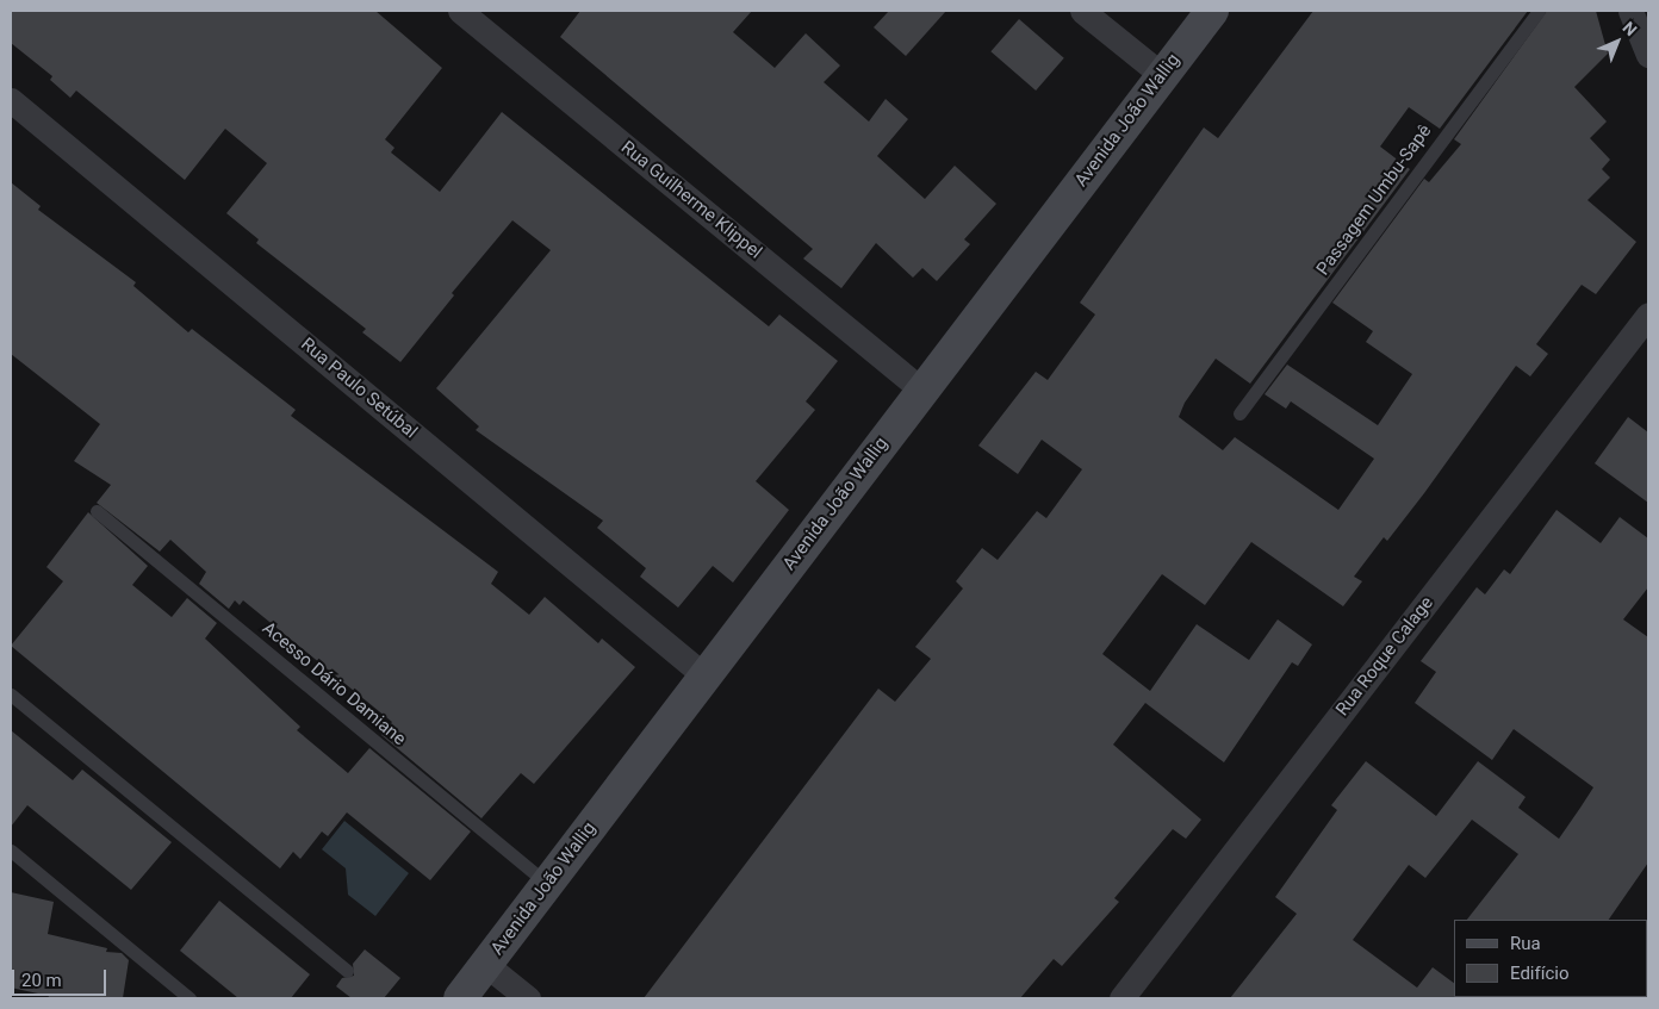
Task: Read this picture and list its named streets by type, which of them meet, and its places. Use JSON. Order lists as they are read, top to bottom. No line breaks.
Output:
{"streets":{"main road":["Avenida João Wallig"],"street":["Rua Guilherme Klippel","Rua Paulo Setúbal","Rua Roque Calage"],"lane":["Passagem Umbu-Sapê","Acesso Dário Damiane"]},"crossings":[["Avenida João Wallig","Rua Guilherme Klippel"],["Avenida João Wallig","Rua Paulo Setúbal"],["Avenida João Wallig","Acesso Dário Damiane"]],"legend":["Rua","Edifício"],"scale_bar":"20 m","north":"top right"}
